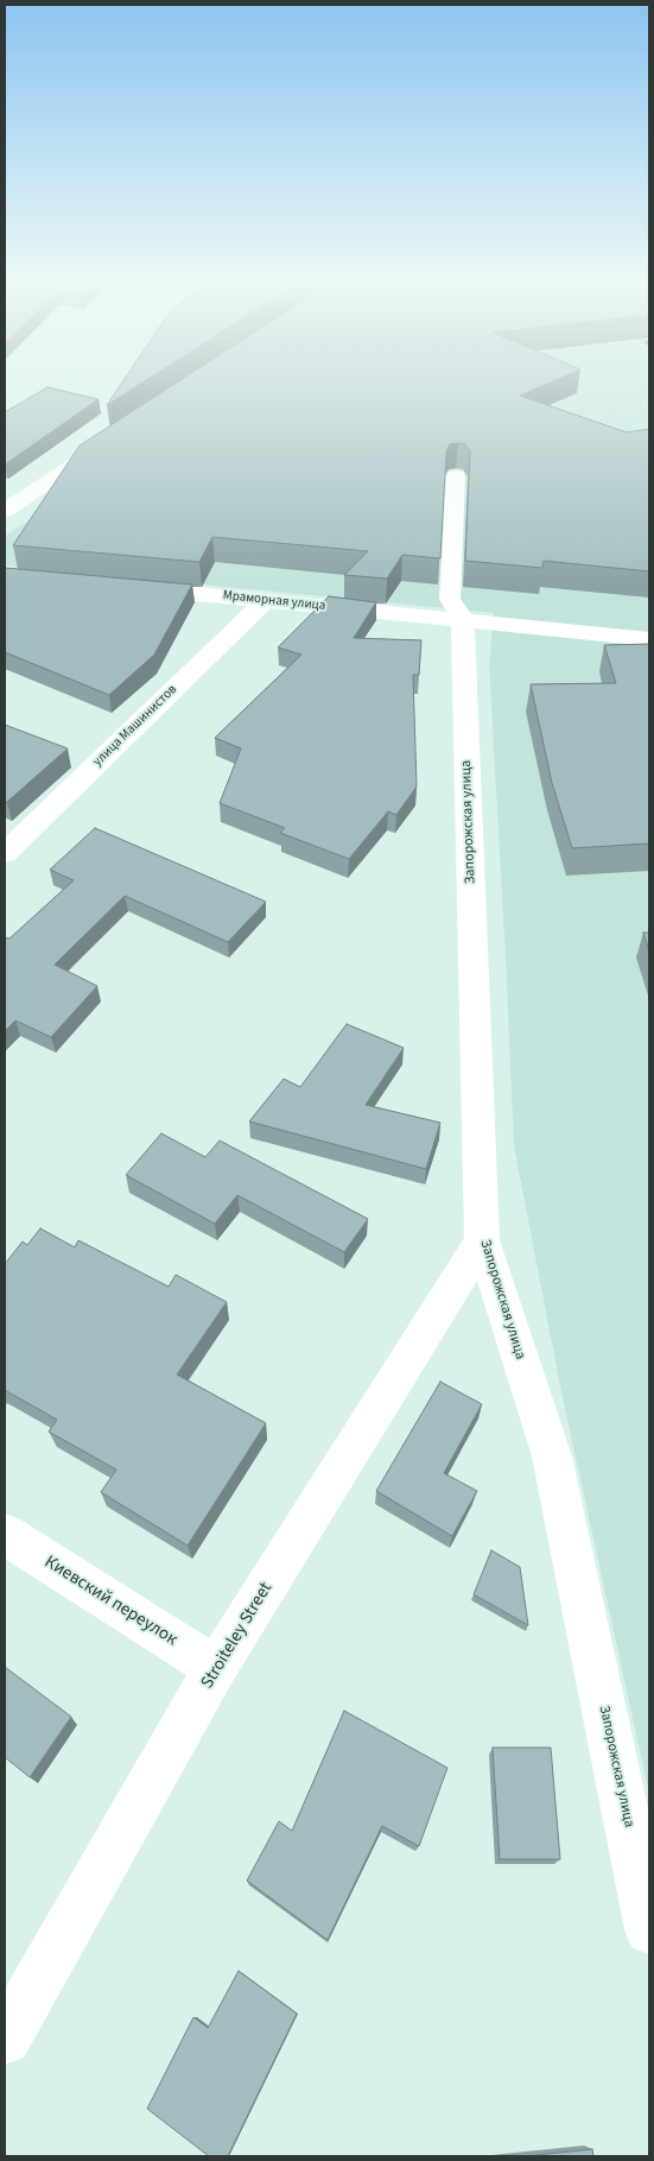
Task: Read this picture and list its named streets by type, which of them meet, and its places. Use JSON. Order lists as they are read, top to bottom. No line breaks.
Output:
{"streets":{"street":["Мраморная улица","улица Машинистов","Запорожская улица","Киевский переулок","Stroiteley Street"]},"crossings":[["Мраморная улица","улица Машинистов"],["Мраморная улица","Запорожская улица"],["Запорожская улица","Stroiteley Street"],["Киевский переулок","Stroiteley Street"]]}
